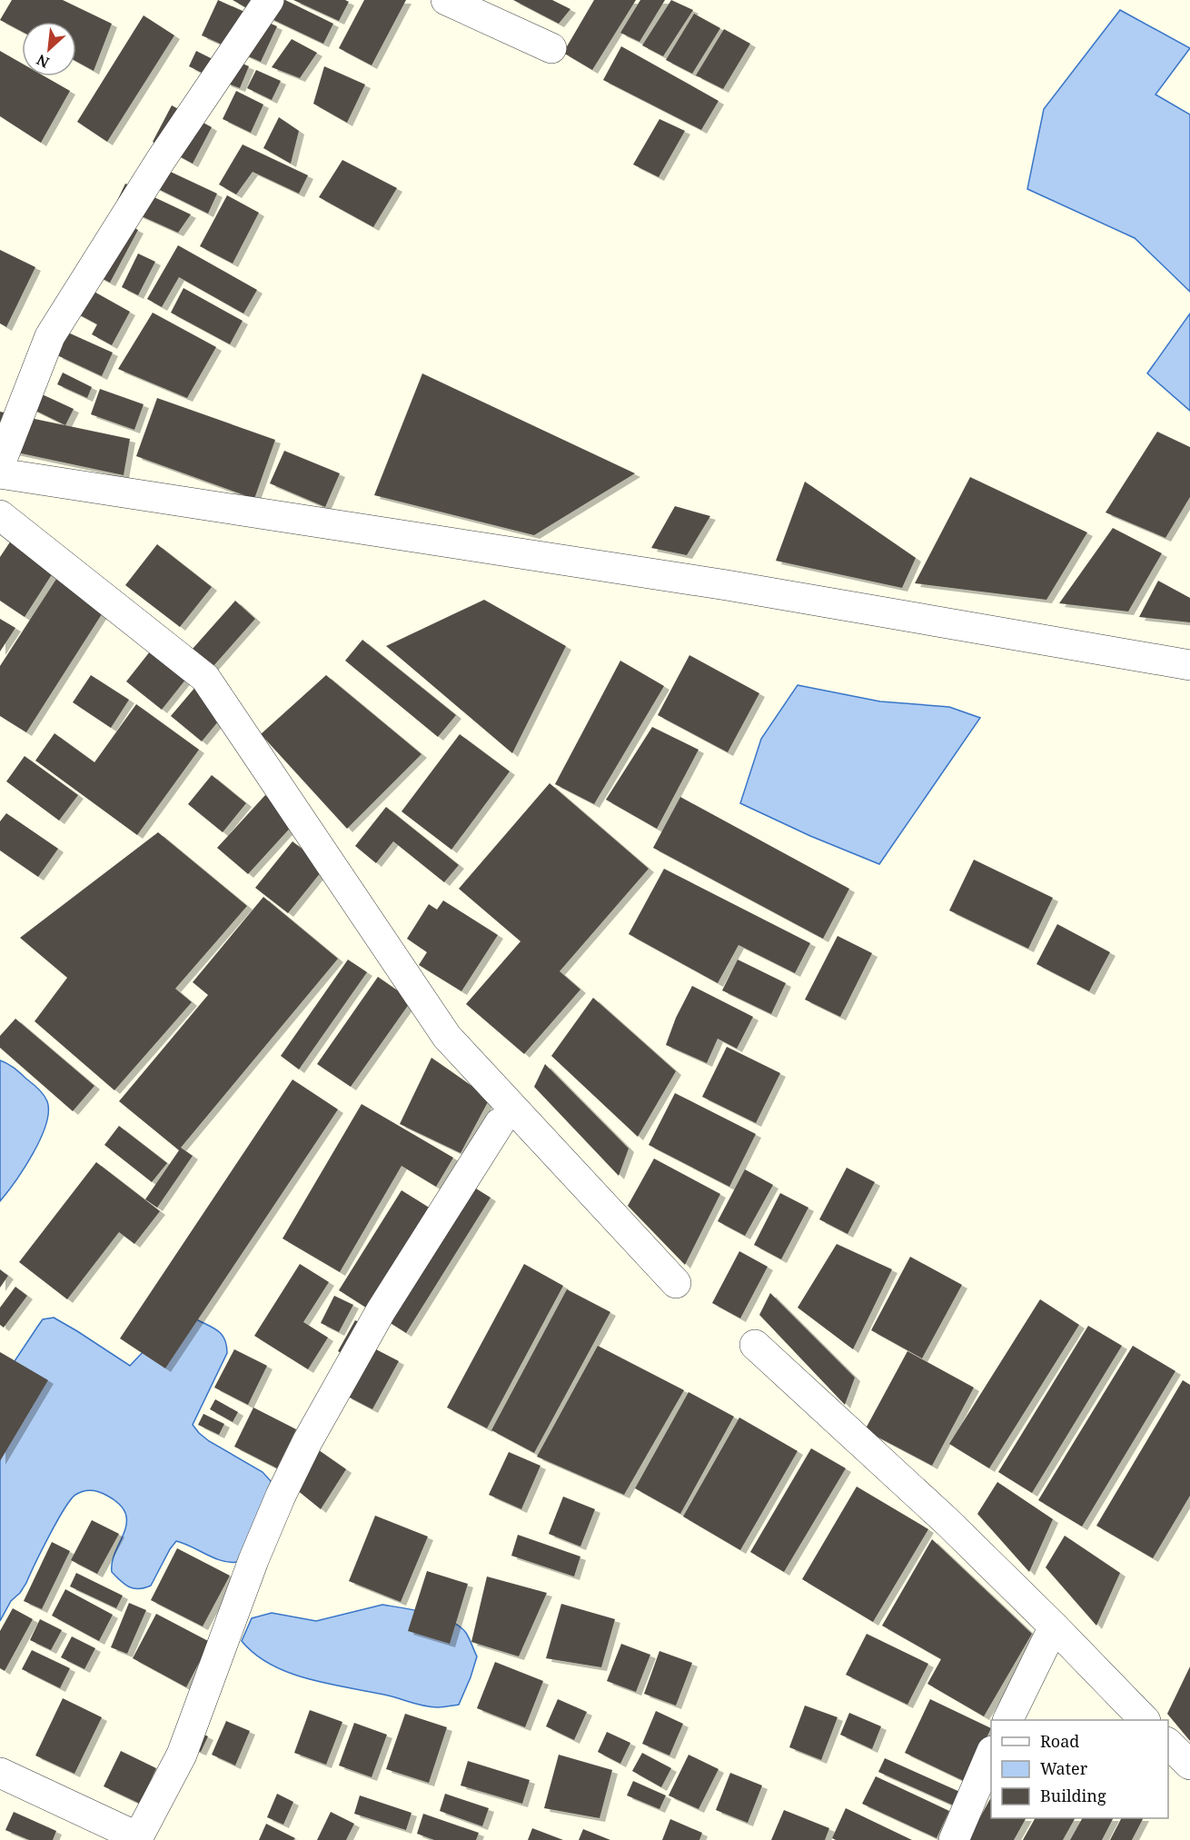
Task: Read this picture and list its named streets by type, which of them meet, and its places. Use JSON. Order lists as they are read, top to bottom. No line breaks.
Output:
{"legend":["Road","Water","Building"],"north":"bottom left"}
